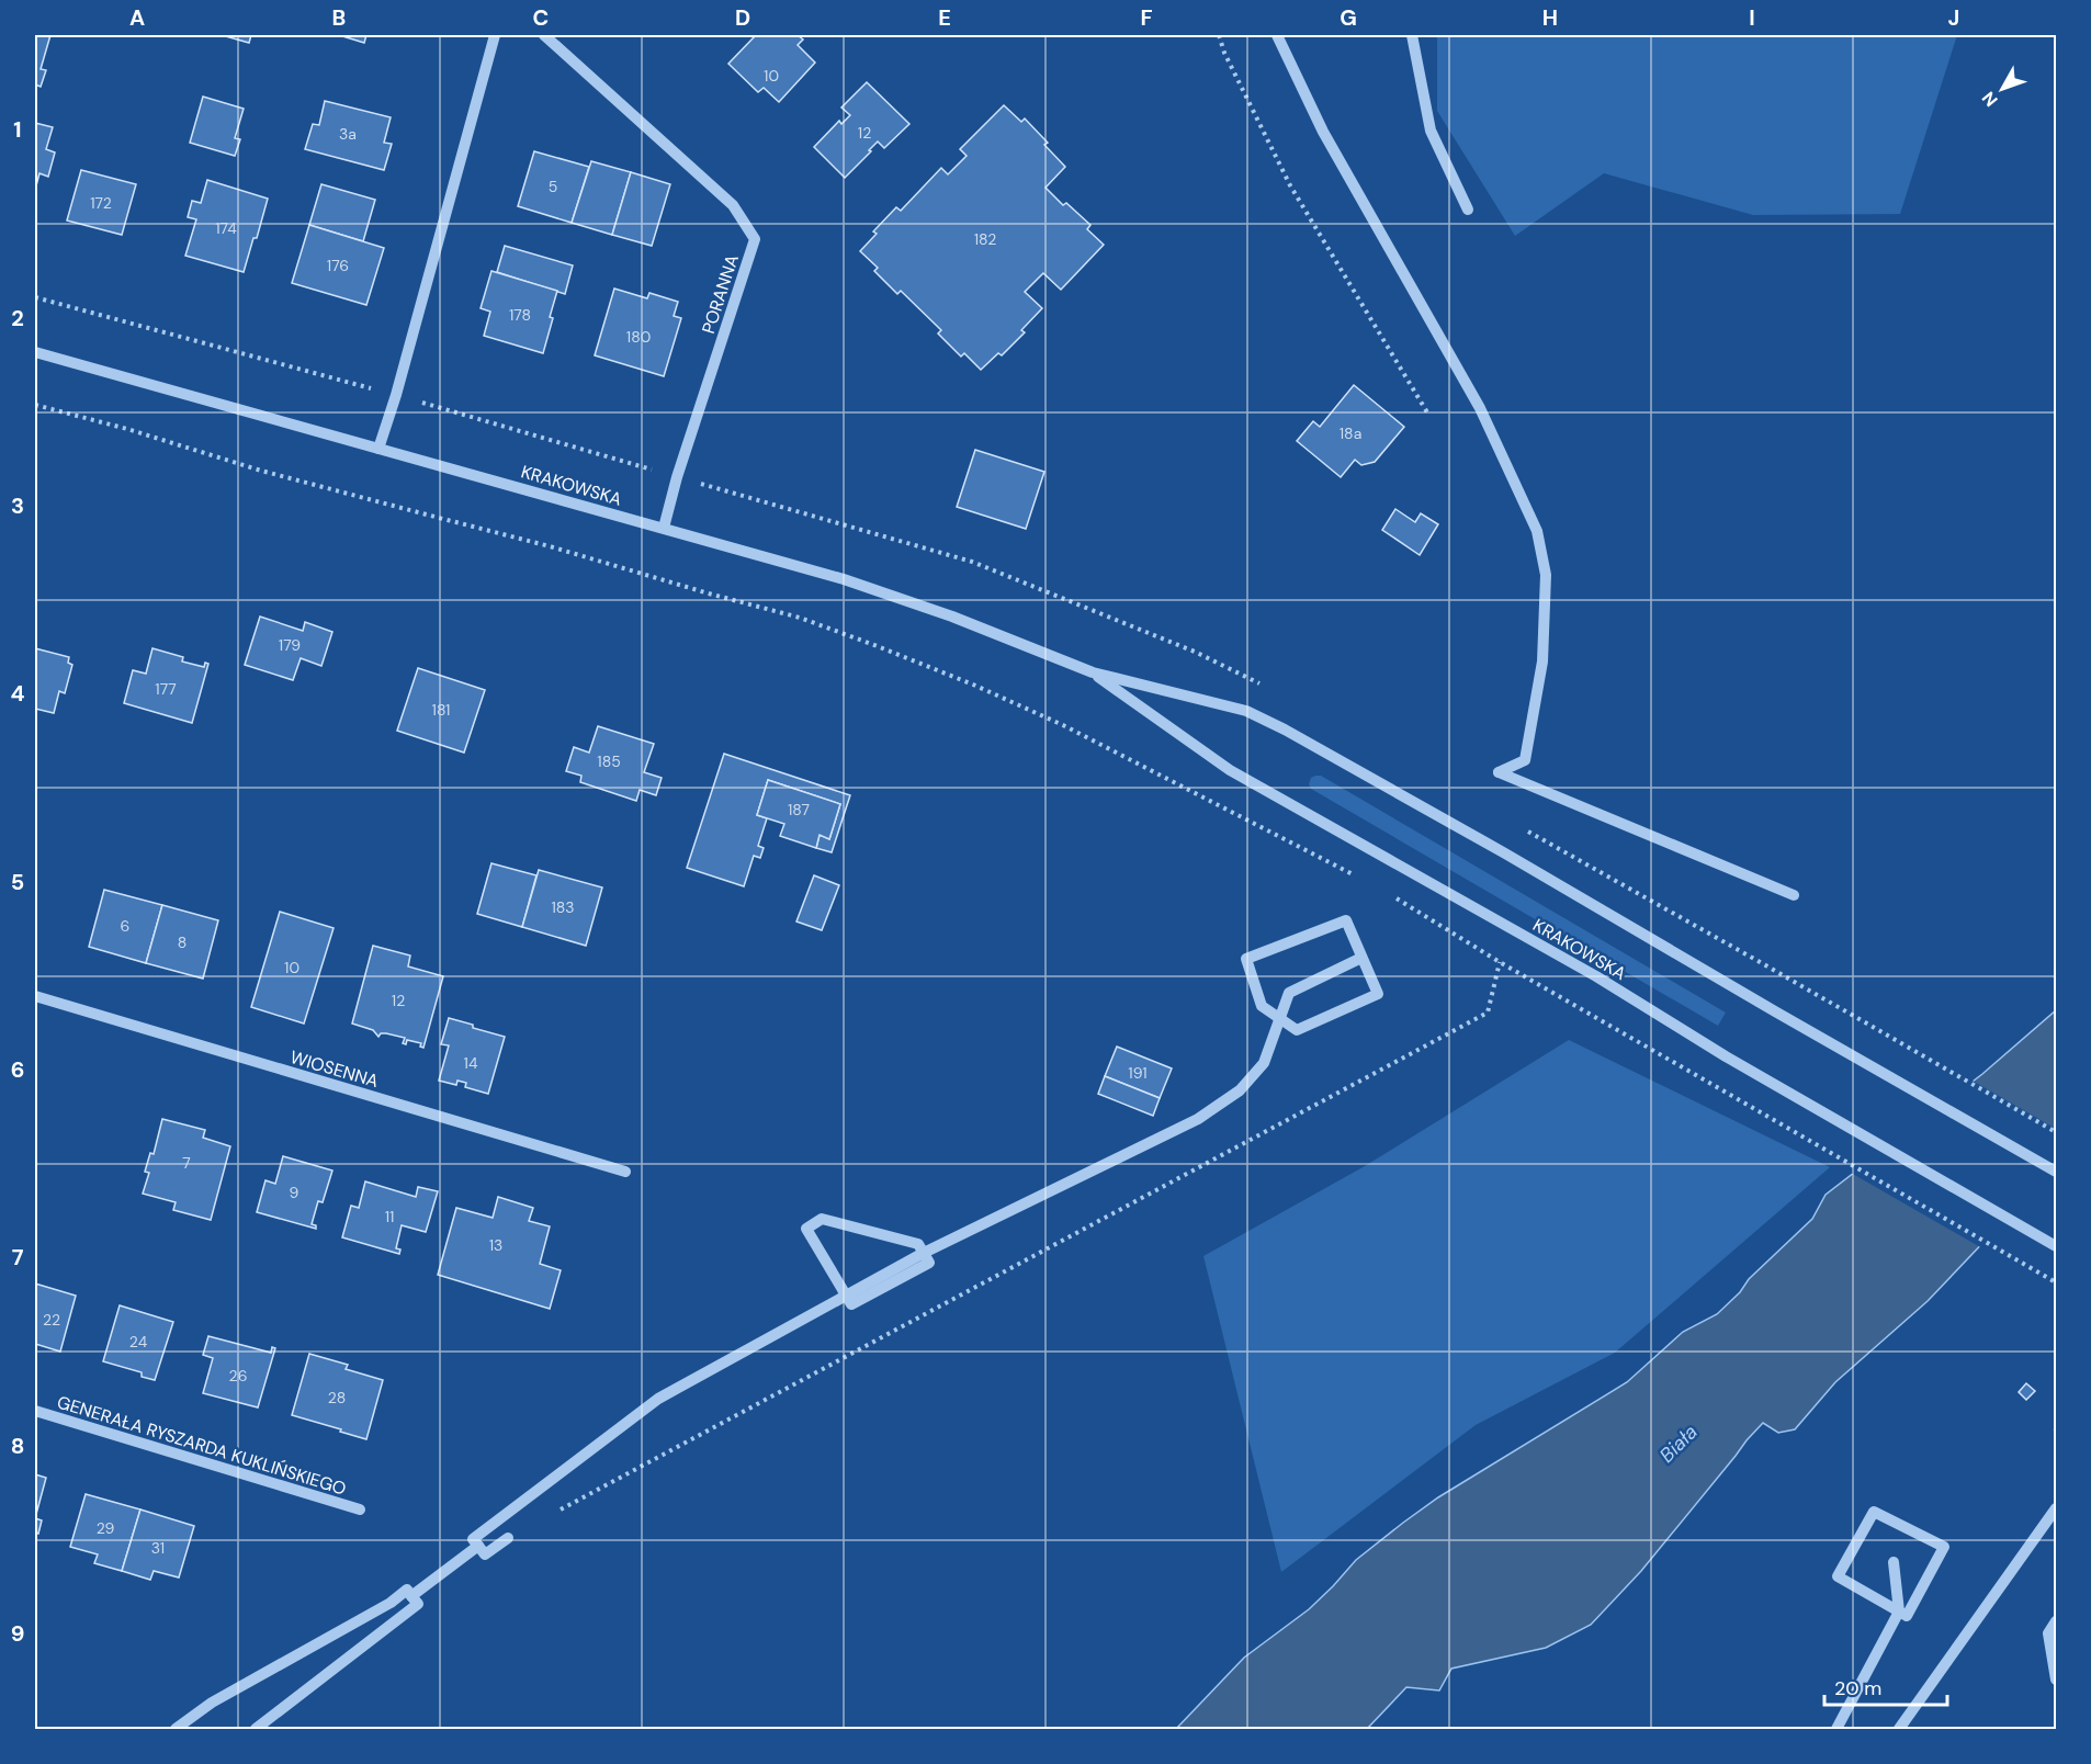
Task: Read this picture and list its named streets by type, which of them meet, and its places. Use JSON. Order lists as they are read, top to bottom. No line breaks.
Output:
{"streets":{"street":["PORANNA","KRAKOWSKA","WIOSENNA","GENERAŁA RYSZARDA KUKLIŃSKIEGO"]},"crossings":[["PORANNA","KRAKOWSKA"]],"water":["Biała"],"house_numbers":["10","12","3a","5","172","174","182","176","178","180","18a","179","177","181","185","187","183","6","8","10","12","14","191","7","9","11","13","22","24","26","28","29","31"],"scale_bar":"20 m","north":"bottom left","grid":{"columns":["A","B","C","D","E","F","G","H","I","J"],"rows":["1","2","3","4","5","6","7","8","9"]}}
